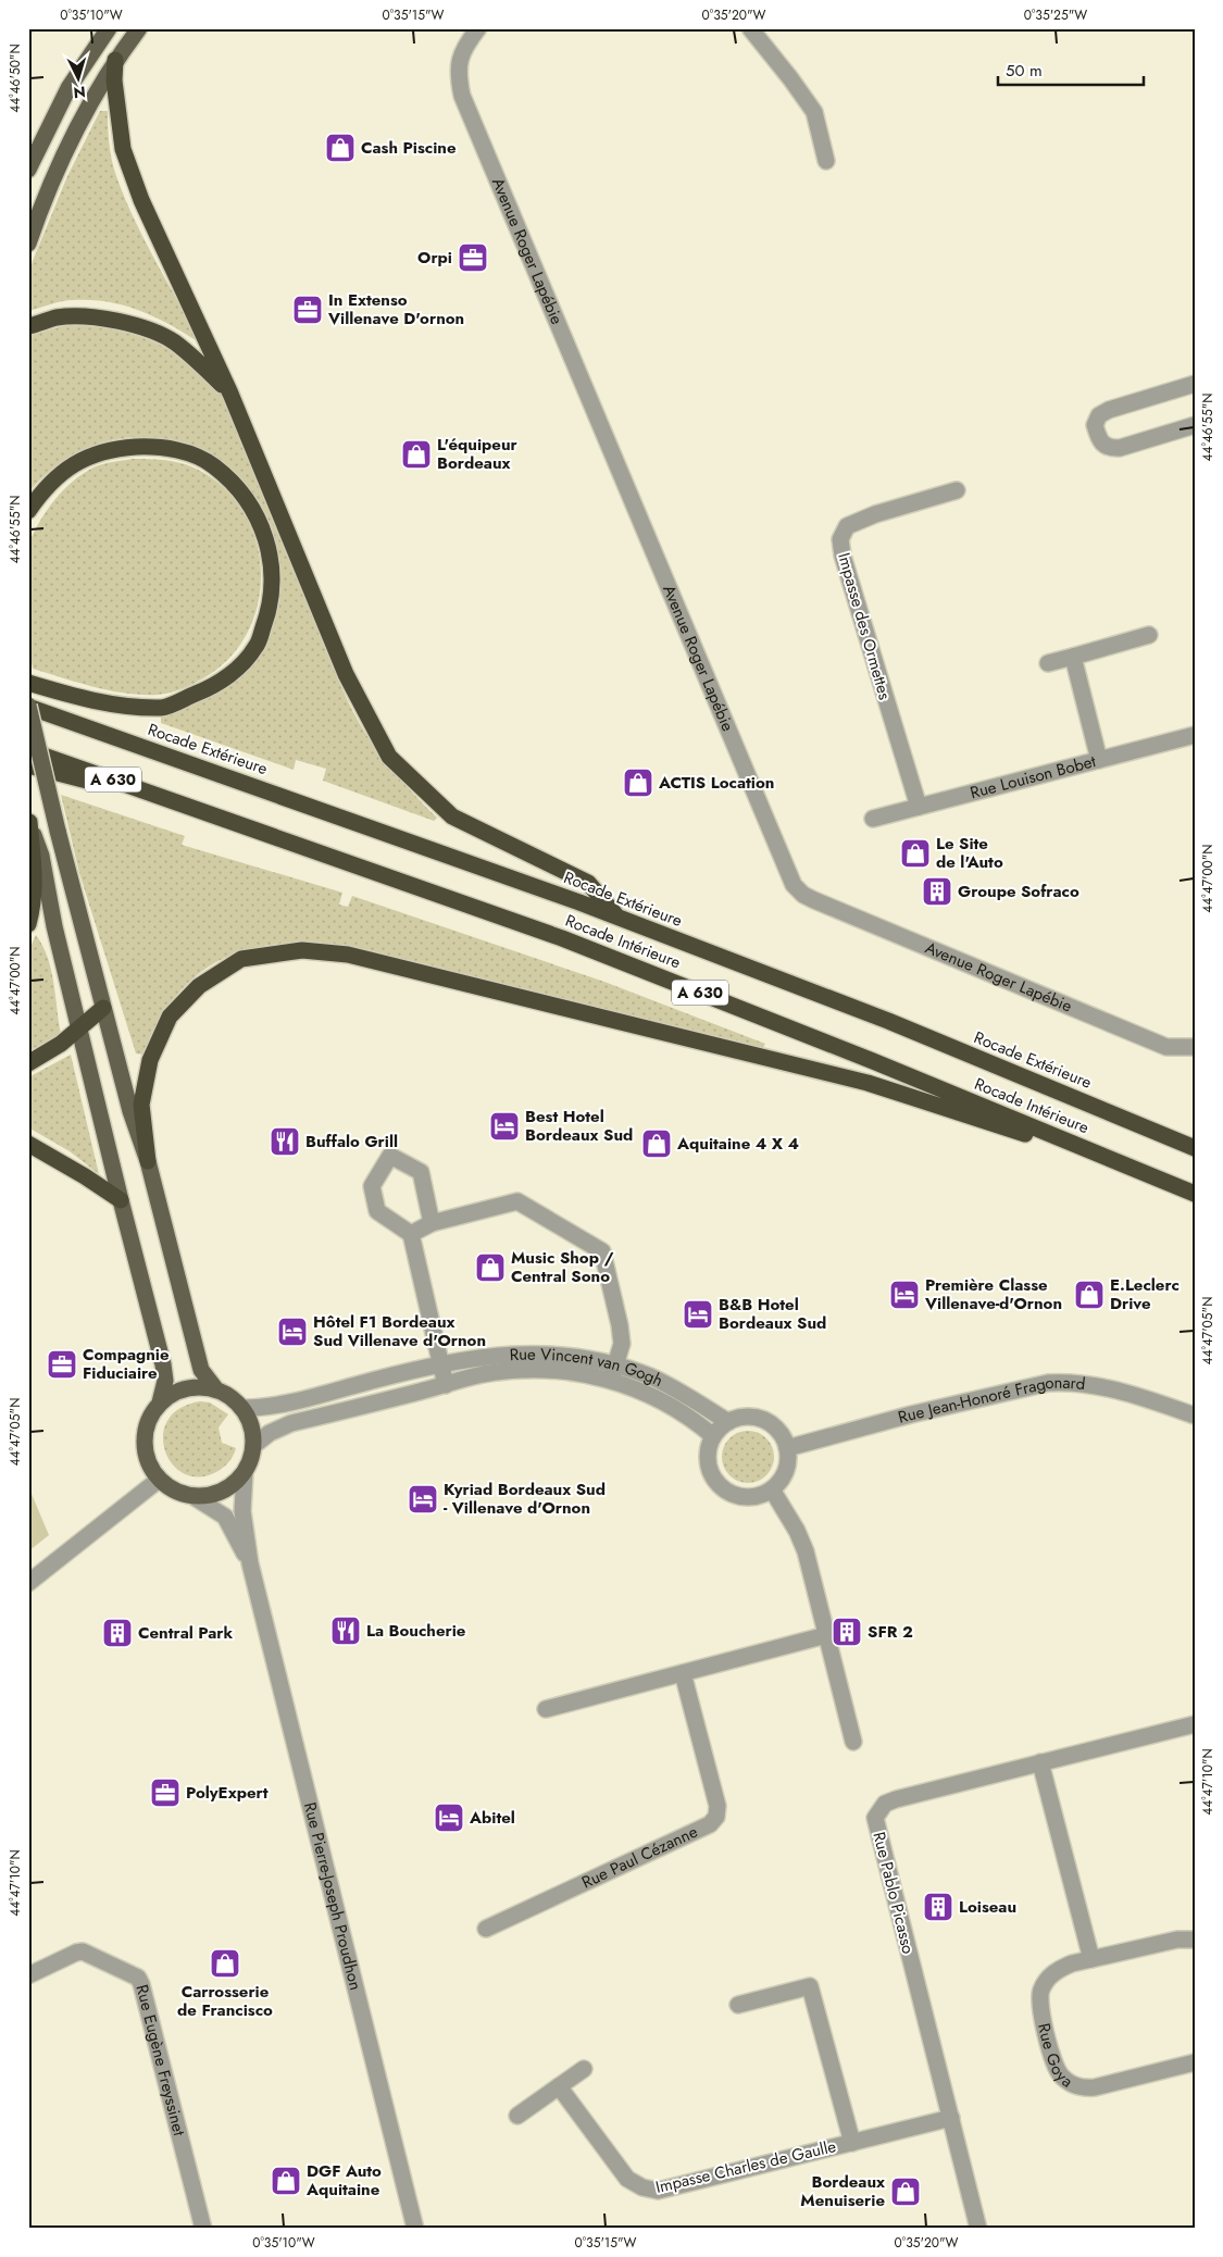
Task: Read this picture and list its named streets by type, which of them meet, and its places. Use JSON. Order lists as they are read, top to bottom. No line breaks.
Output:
{"streets":{"highway":["Rocade Extérieure","A 630","Rocade Intérieure"],"street":["Avenue Roger Lapébie","Impasse des Ormettes","Rue Louison Bobet","Rue Vincent van Gogh","Rue Jean-Honoré Fragonard","Rue Paul Cézanne","Rue Pablo Picasso","Rue Pierre-Joseph Proudhon","Rue Goya","Rue Eugène Freyssinet","Impasse Charles de Gaulle"]},"crossings":[["Impasse des Ormettes","Rue Louison Bobet"],["Rue Vincent van Gogh","Rue Jean-Honoré Fragonard"],["Rue Vincent van Gogh","Rue Pierre-Joseph Proudhon"],["Rue Pablo Picasso","Impasse Charles de Gaulle"]],"places":{"shop":["Cash Piscine","L'équipeur Bordeaux","ACTIS Location","Le Site de l'Auto","Aquitaine 4 X 4","Music Shop / Central Sono","E.Leclerc Drive","Carrosserie de Francisco","DGF Auto Aquitaine","Bordeaux Menuiserie"],"office":["Orpi","In Extenso Villenave D'ornon","Compagnie Fiduciaire","PolyExpert"],"building":["Groupe Sofraco","SFR 2","Central Park","Loiseau"],"hotel":["Best Hotel Bordeaux Sud","Première Classe Villenave-d'Ornon","B&B Hotel Bordeaux Sud","Hôtel F1 Bordeaux Sud Villenave d'Ornon","Kyriad Bordeaux Sud - Villenave d'Ornon","Abitel"],"restaurant":["Buffalo Grill","La Boucherie"]},"scale_bar":"50 m","north":"bottom","coordinates":["0°35'10\"W","0°35'15\"W","0°35'20\"W","0°35'25\"W","44°46'50\"N","44°46'55\"N","44°47'00\"N","44°47'05\"N","44°47'10\"N"]}
